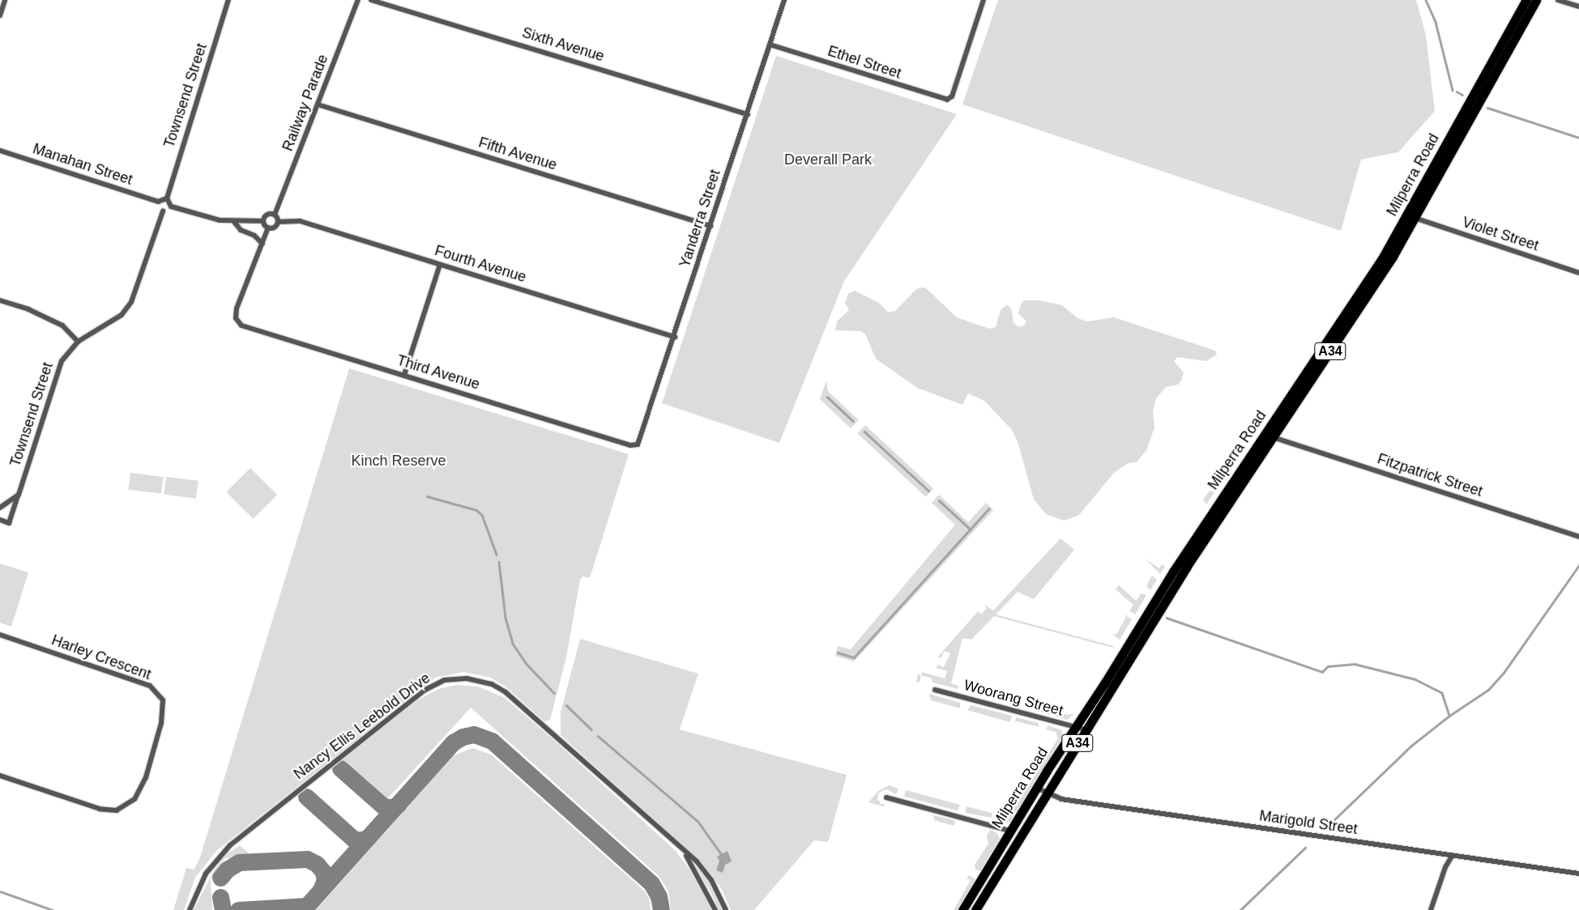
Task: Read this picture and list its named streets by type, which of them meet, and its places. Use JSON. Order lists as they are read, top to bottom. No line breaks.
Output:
{"streets":{"highway":["Milperra Road","A34"],"street":["Sixth Avenue","Ethel Street","Townsend Street","Railway Parade","Fifth Avenue","Manahan Street","Yanderra Street","Violet Street","Fourth Avenue","Third Avenue","Fitzpatrick Street","Harley Crescent","Woorang Street","Nancy Ellis Leebold Drive","Marigold Street"]},"crossings":[["Sixth Avenue","Yanderra Street"],["Ethel Street","Yanderra Street"],["Railway Parade","Fifth Avenue"],["Railway Parade","Fourth Avenue"],["Fifth Avenue","Yanderra Street"],["Milperra Road","Violet Street"],["Milperra Road","Fitzpatrick Street"],["Milperra Road","Woorang Street"],["Milperra Road","Marigold Street"],["Yanderra Street","Fourth Avenue"],["Yanderra Street","Third Avenue"]],"parks":["Deverall Park","Kinch Reserve"]}
